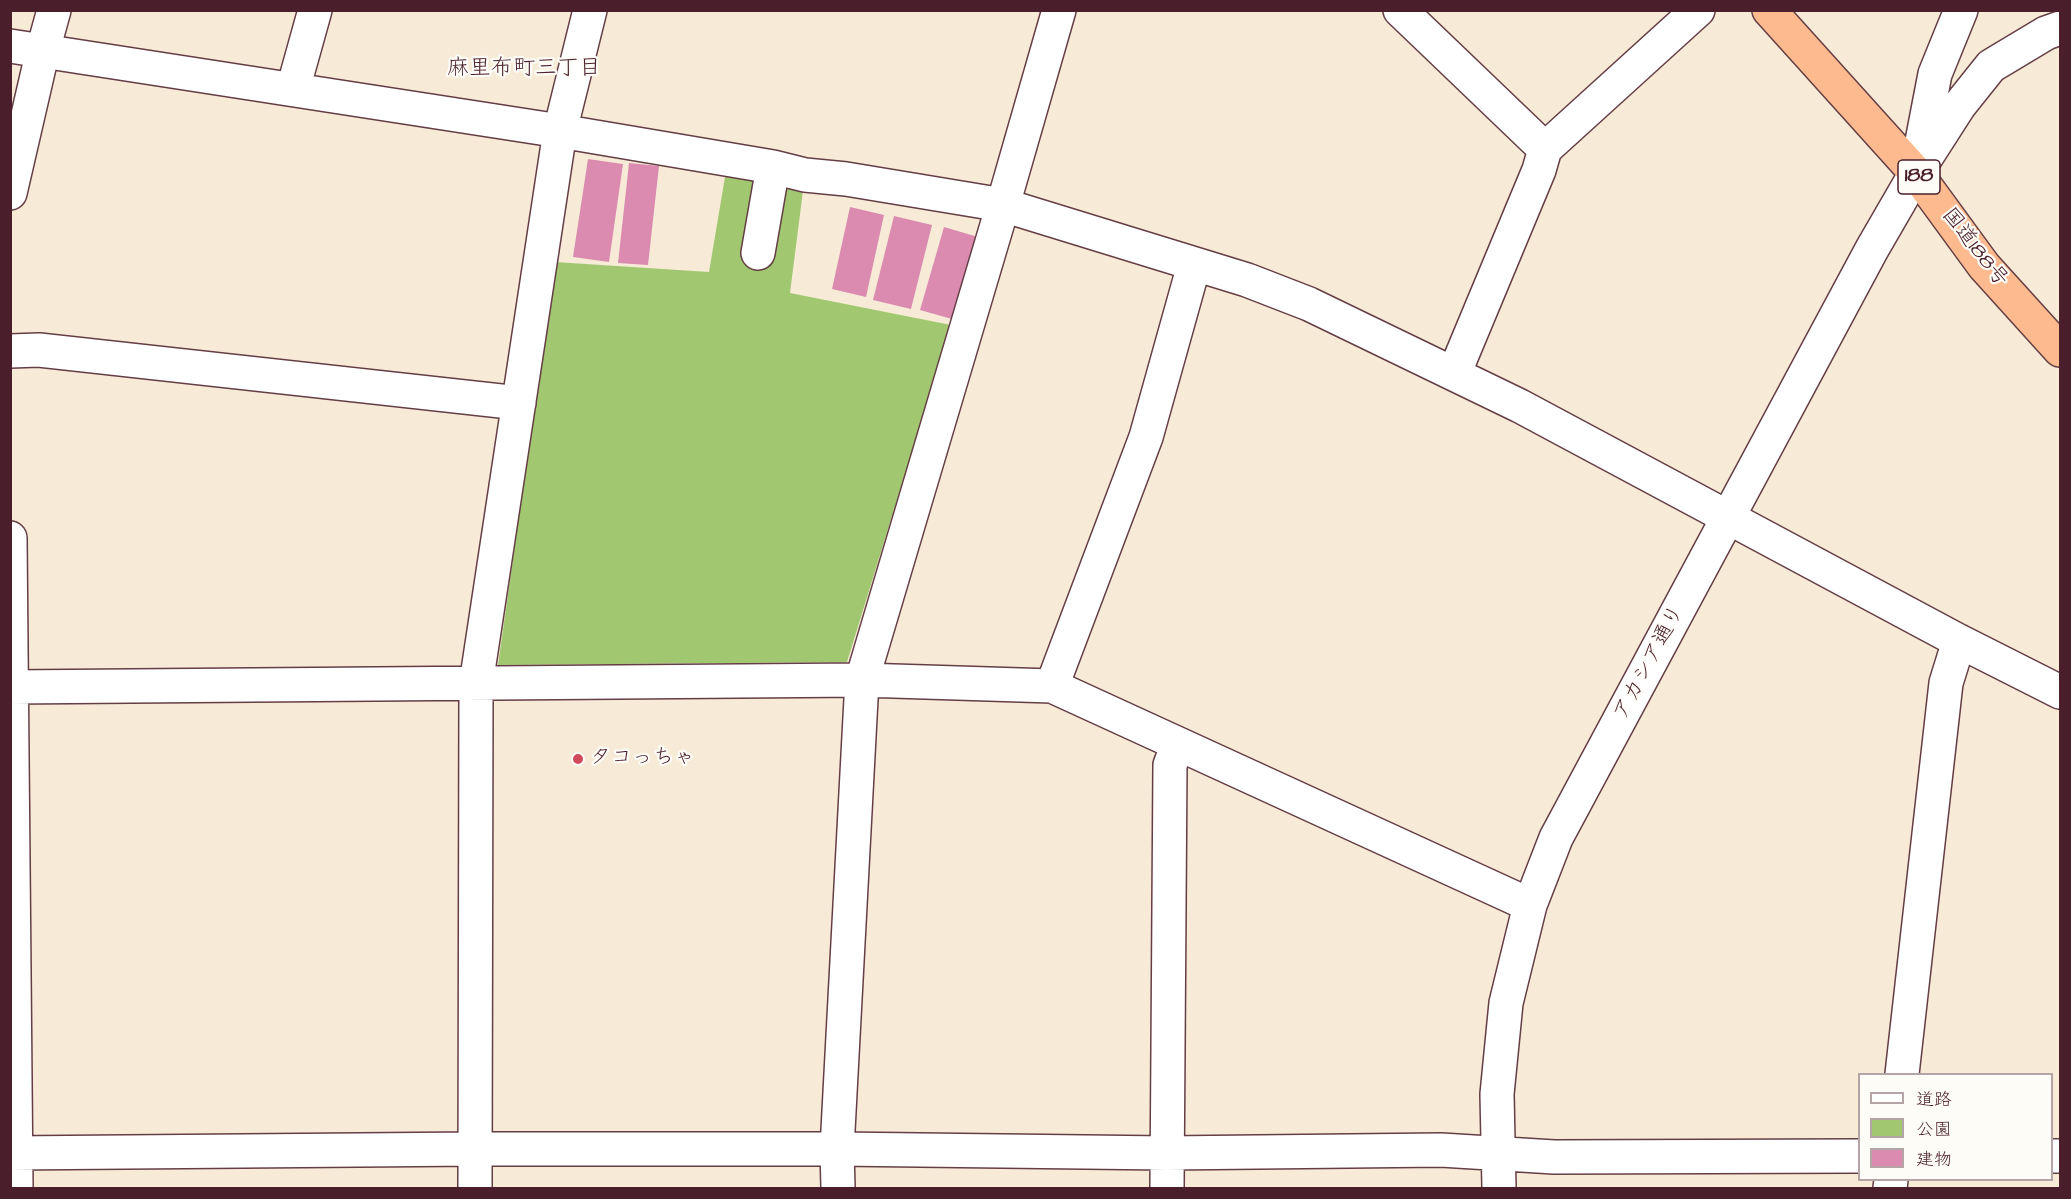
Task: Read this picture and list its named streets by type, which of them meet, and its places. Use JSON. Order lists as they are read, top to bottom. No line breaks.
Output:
{"streets":{"highway":["188","国道188号"],"street":["アカシア通り"]},"crossings":[["国道188号","アカシア通り"]],"districts":["麻里布町三丁目"],"places":["タコっちゃ"],"legend":["道路","公園","建物"]}
